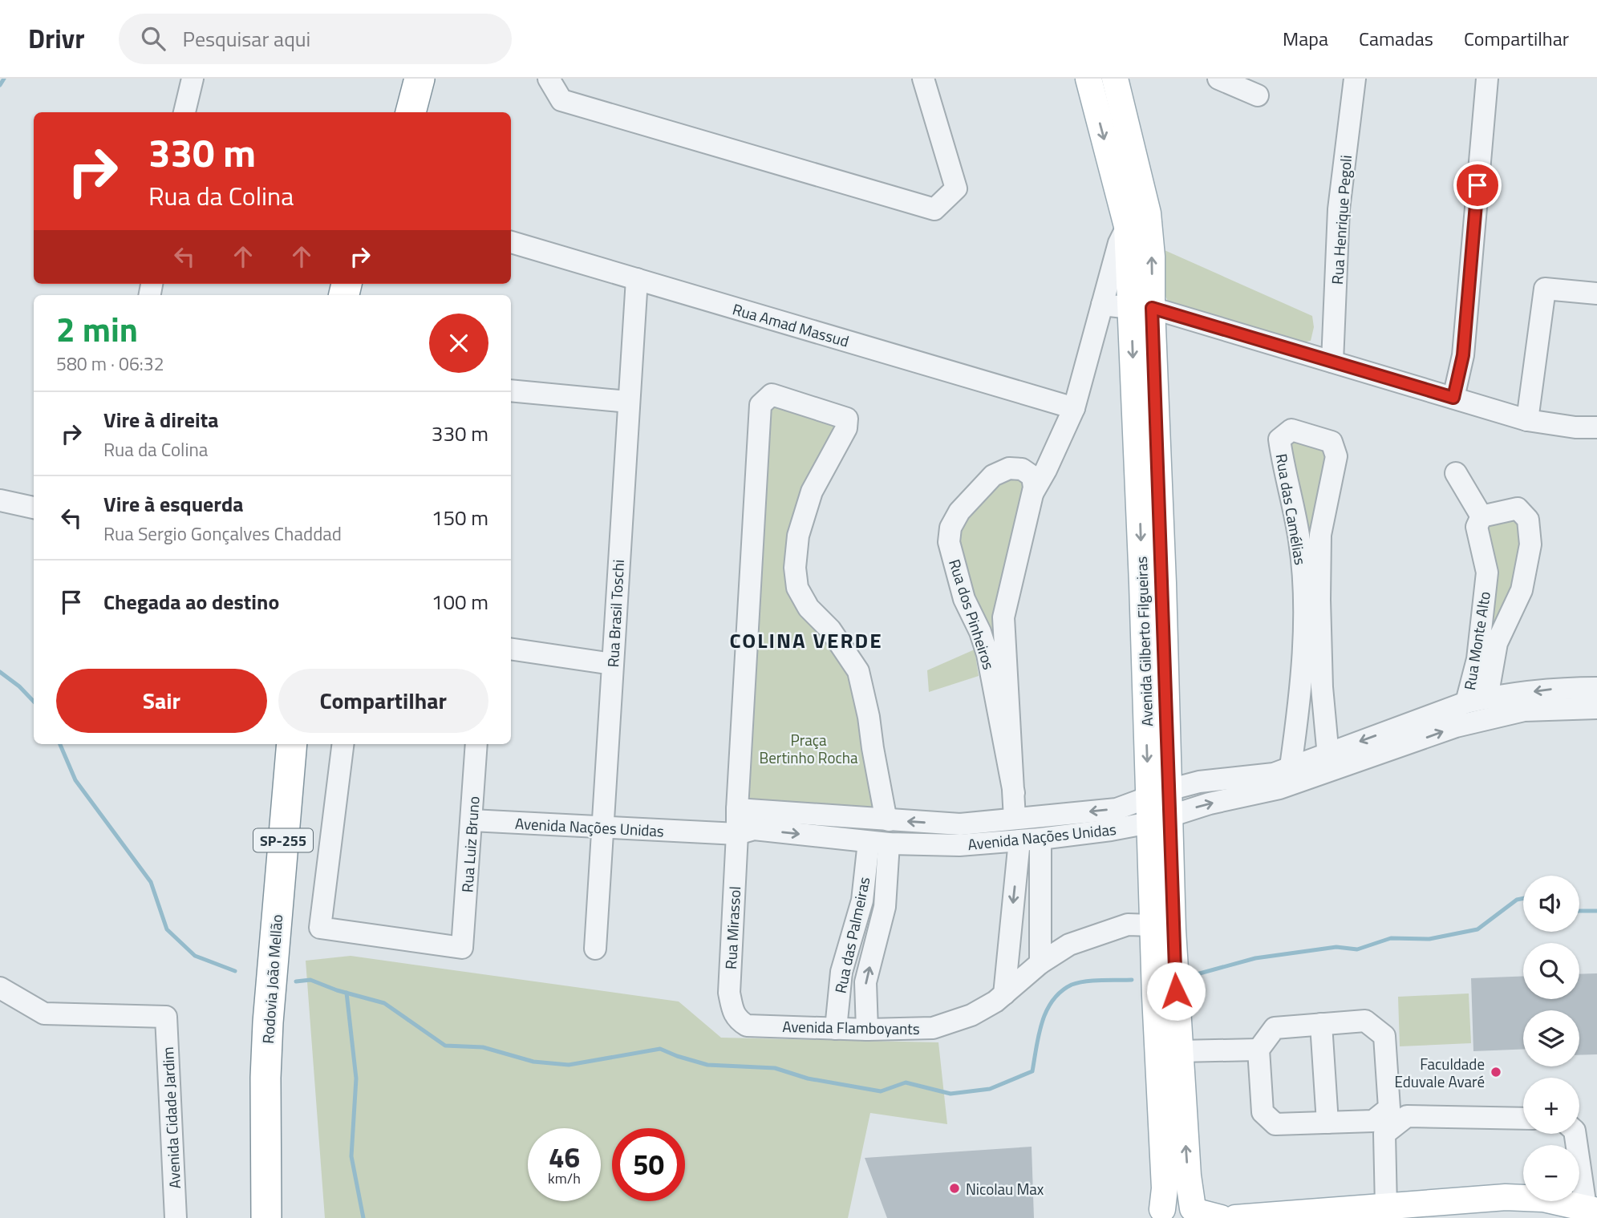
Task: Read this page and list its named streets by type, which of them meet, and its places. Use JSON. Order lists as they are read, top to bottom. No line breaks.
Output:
{"streets":{"highway":["SP-255","Rodovia João Mellão"],"main road":["Avenida Gilberto Filgueiras"],"street":["Rua Henrique Pegoli","Rua Amad Massud","Rua das Camélias","Rua Brasil Toschi","Rua dos Pinheiros","Rua Monte Alto","Avenida Nações Unidas","Rua Luiz Bruno","Rua Mirassol","Rua das Palmeiras","Avenida Flamboyants","Avenida Cidade Jardim"]},"crossings":[["Rua Amad Massud","Rua Brasil Toschi"],["Rua Amad Massud","Rua dos Pinheiros"],["Rua das Camélias","Avenida Nações Unidas"],["Rua Brasil Toschi","Avenida Nações Unidas"],["Rua dos Pinheiros","Avenida Gilberto Filgueiras"],["Rua dos Pinheiros","Avenida Nações Unidas"],["Rua Monte Alto","Avenida Nações Unidas"],["Avenida Gilberto Filgueiras","Avenida Nações Unidas"],["Avenida Gilberto Filgueiras","Avenida Flamboyants"],["Avenida Nações Unidas","Rua Luiz Bruno"],["Avenida Nações Unidas","Rua Mirassol"],["Avenida Nações Unidas","Rua das Palmeiras"],["Rua Mirassol","Avenida Flamboyants"],["Rua das Palmeiras","Avenida Flamboyants"]],"districts":["COLINA VERDE"],"parks":["Praça Bertinho Rocha"],"places":["Faculdade Eduvale Avaré","Nicolau Max"],"page":{"header":"Drivr","search":"Pesquisar aqui","nav":["Mapa","Camadas","Compartilhar"],"turn":["330 m","Rua da Colina"],"heading":["2 min","580 m · 06:32"],"list":[{"name":"Vire à direita","note":"Rua da Colina","value":"330 m"},{"name":"Vire à esquerda","note":"Rua Sergio Gonçalves Chaddad","value":"150 m"},{"name":"Chegada ao destino","value":"100 m"}],"buttons":["Sair","Compartilhar"],"map_buttons":["+","−"],"speed":"46 km/h","limit":"50"}}
